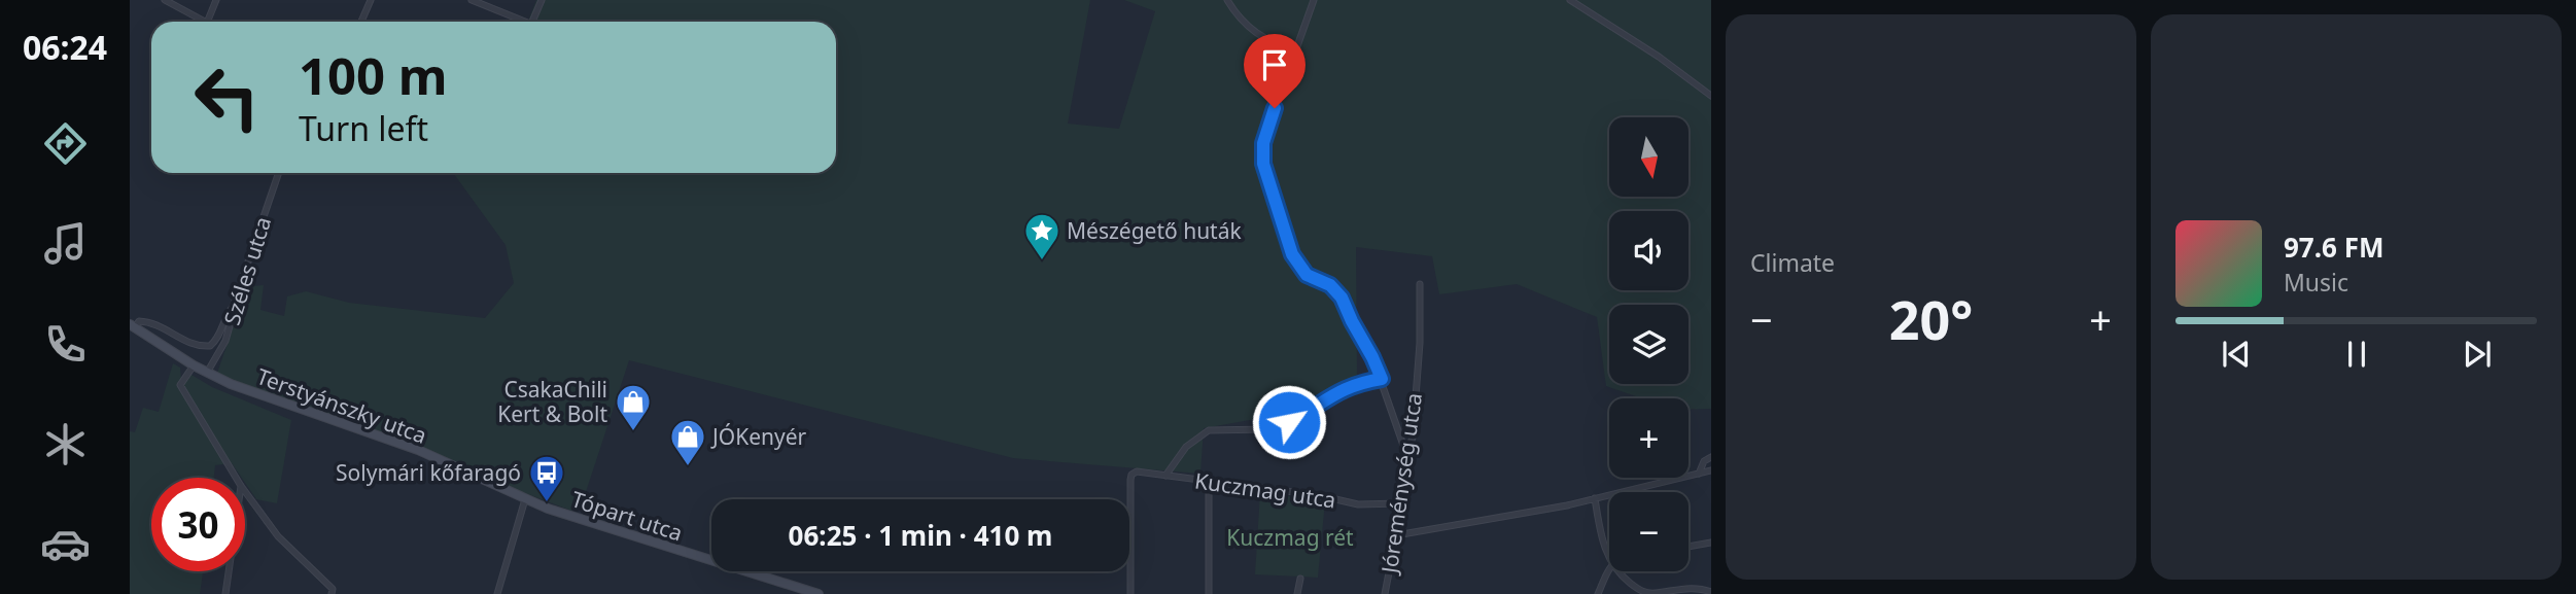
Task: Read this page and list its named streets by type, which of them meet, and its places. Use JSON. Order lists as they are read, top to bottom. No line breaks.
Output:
{"streets":{"main road":["Terstyánszky utca","Tópart utca"],"street":["Széles utca","Jóreménység utca","Kuczmag utca"]},"crossings":[["Széles utca","Terstyánszky utca"],["Terstyánszky utca","Tópart utca"],["Jóreménység utca","Kuczmag utca"]],"parks":["Kuczmag rét"],"places":{"place":["Mészégető huták"],"shop":["CsakaChili Kert & Bolt","JÓKenyér"],"bus stop":["Solymári kőfaragó"]},"north":"bottom","page":{"tabs":"06:24","tile":"Climate","turn":["100 m","Turn left"],"map_buttons":["+","−"],"song":["97.6 FM","Music"],"heat":["−","20°","+"],"limit":"30","trip":"06:25 · 1 min · 410 m"}}
